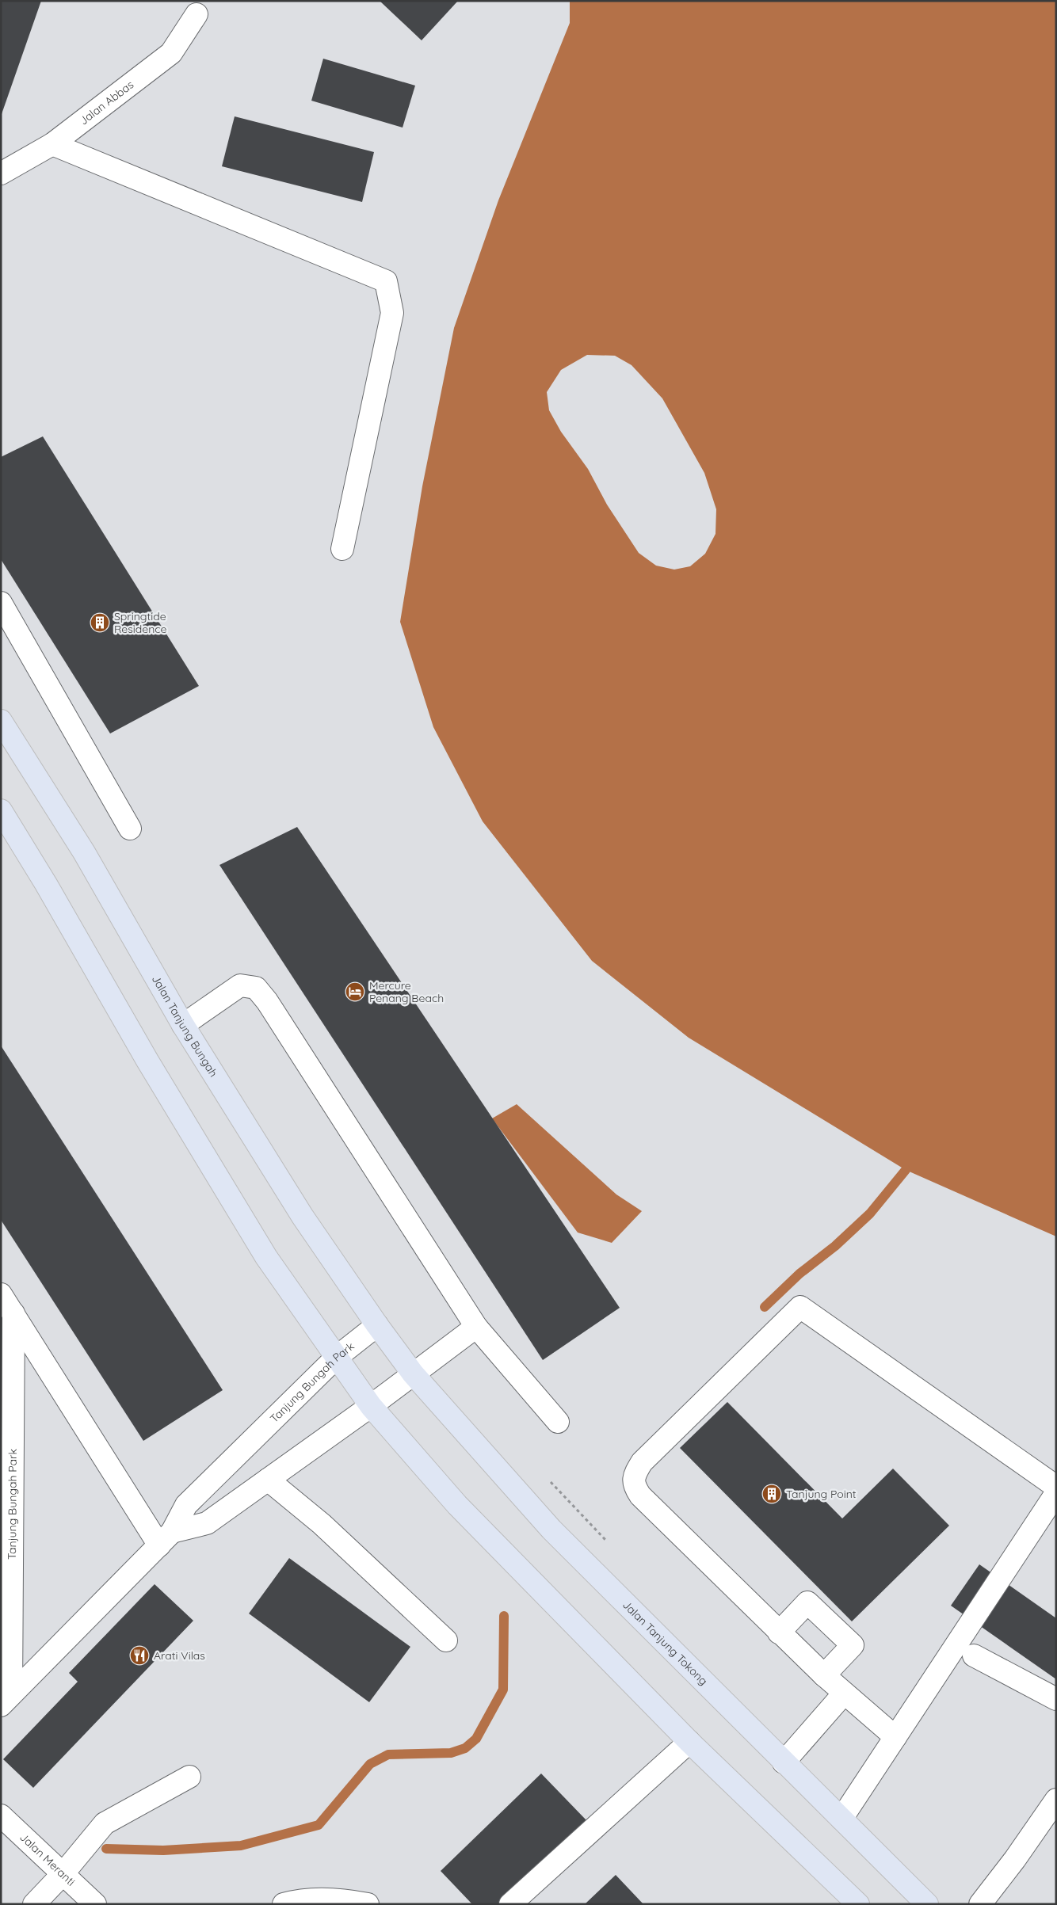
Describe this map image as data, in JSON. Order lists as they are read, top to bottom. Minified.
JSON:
{"streets":{"main road":["Jalan Tanjung Bungah","Jalan Tanjung Tokong"],"street":["Jalan Abbas","Tanjung Bungah Park","Jalan Meranti"]},"crossings":[["Jalan Tanjung Bungah","Tanjung Bungah Park"],["Jalan Tanjung Bungah","Jalan Tanjung Tokong"]],"places":{"building":["Springtide Residence","Tanjung Point"],"hotel":["Mercure Penang Beach"],"restaurant":["Arati Vilas"]}}
